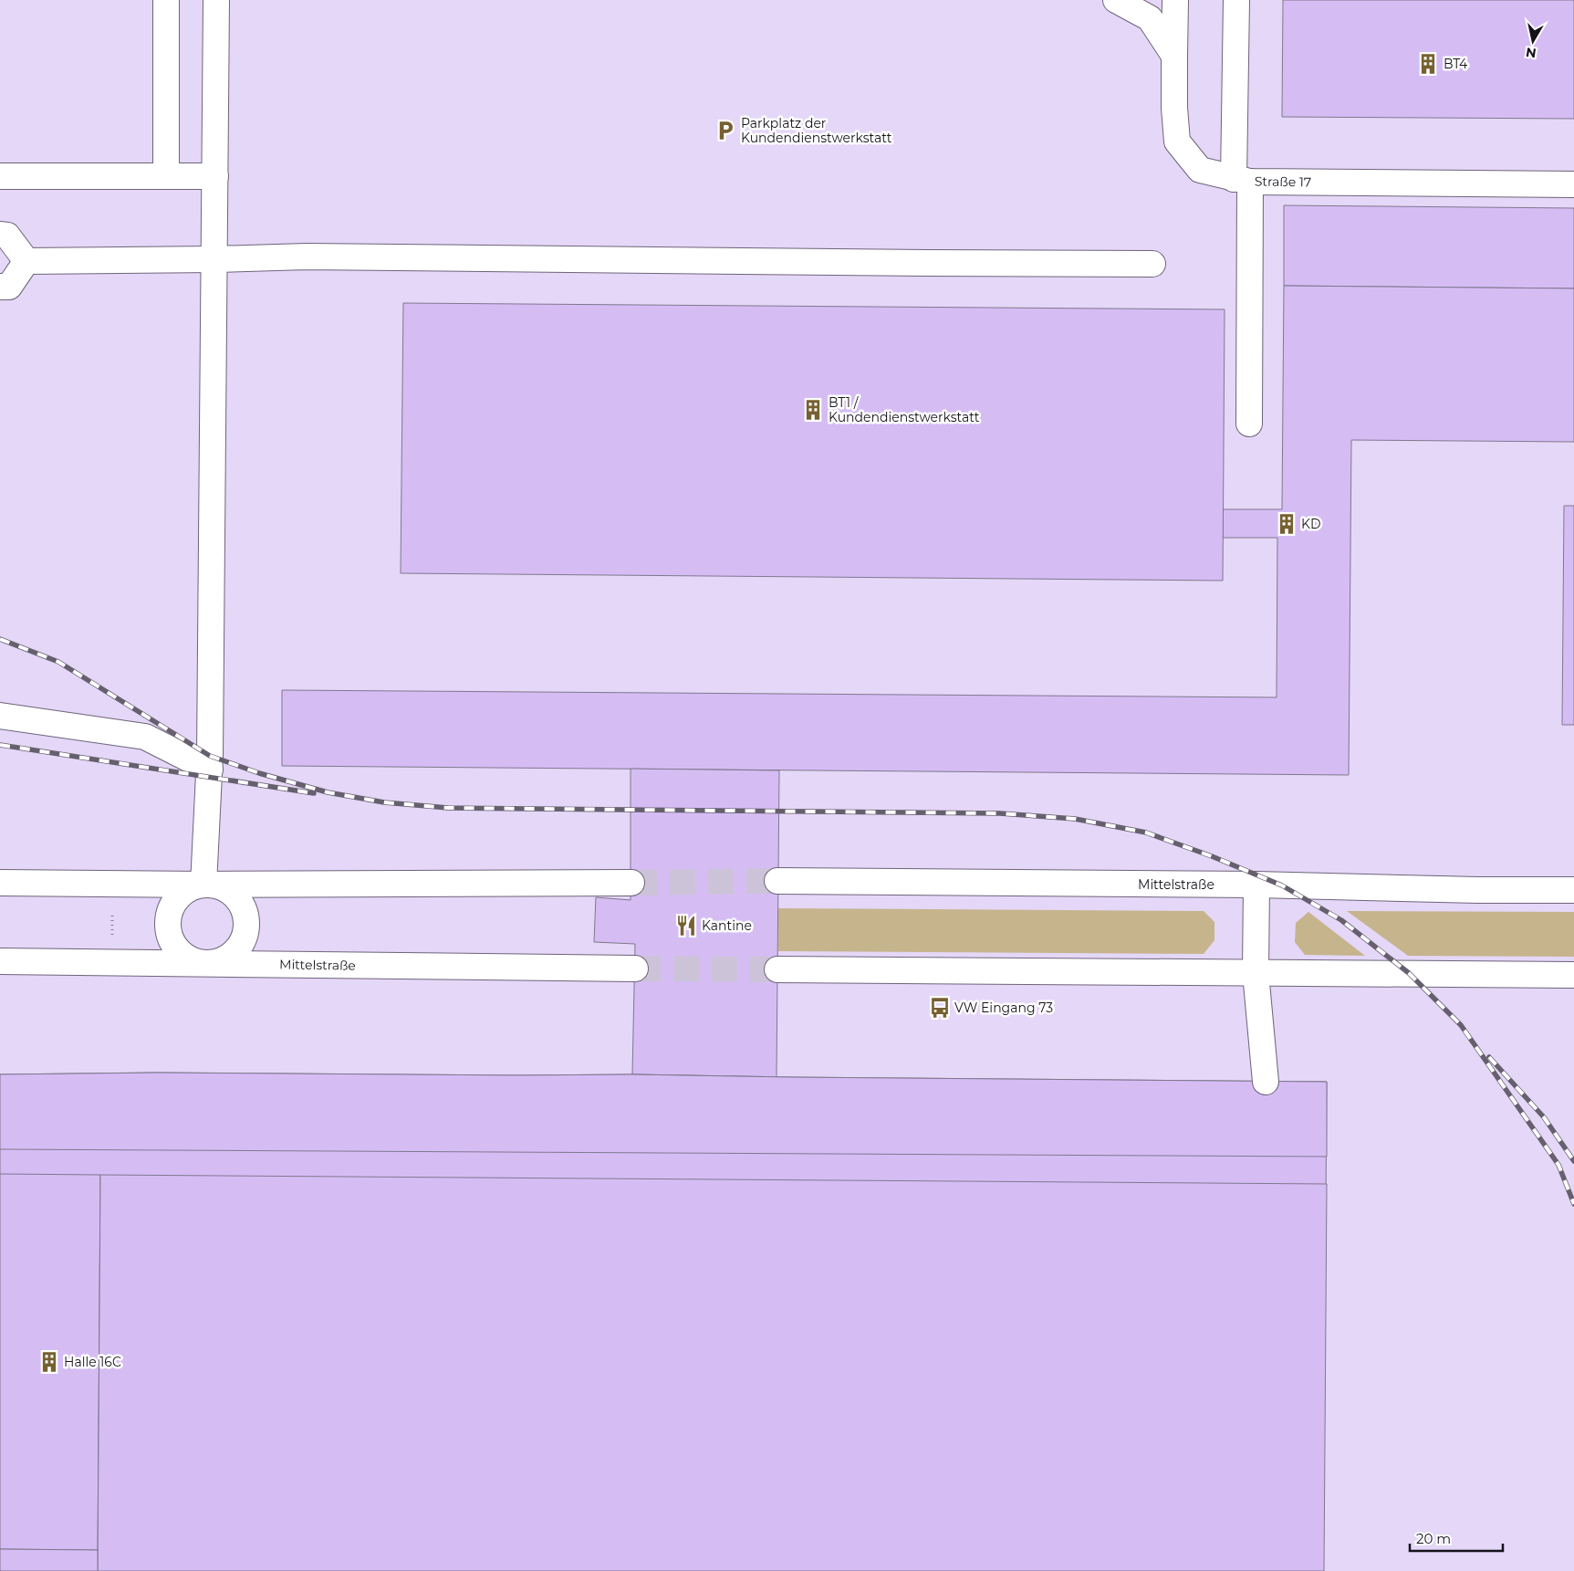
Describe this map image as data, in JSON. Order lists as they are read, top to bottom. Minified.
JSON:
{"streets":{"street":["Straße 17","Mittelstraße"]},"places":{"building":["BT4","BT1 / Kundendienstwerkstatt","KD","Halle 16C"],"parking":["Parkplatz der Kundendienstwerkstatt"],"restaurant":["Kantine"],"bus stop":["VW Eingang 73"]},"scale_bar":"20 m","north":"bottom"}
